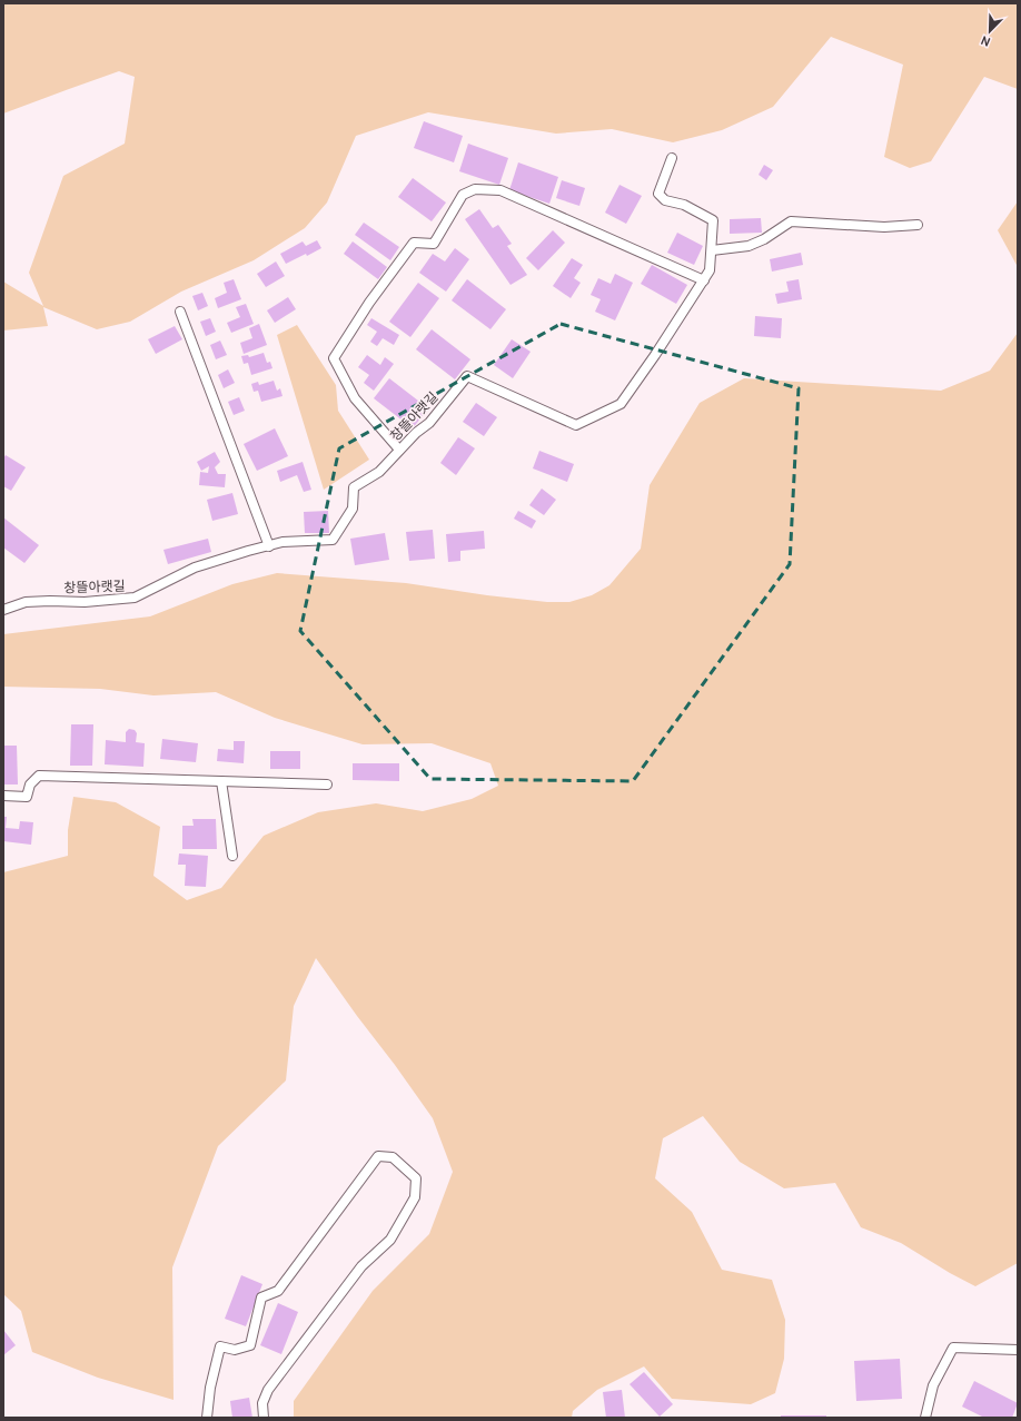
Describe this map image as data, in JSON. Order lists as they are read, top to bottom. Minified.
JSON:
{"streets":{"lane":["창뜰아랫길"]},"north":"bottom left"}
